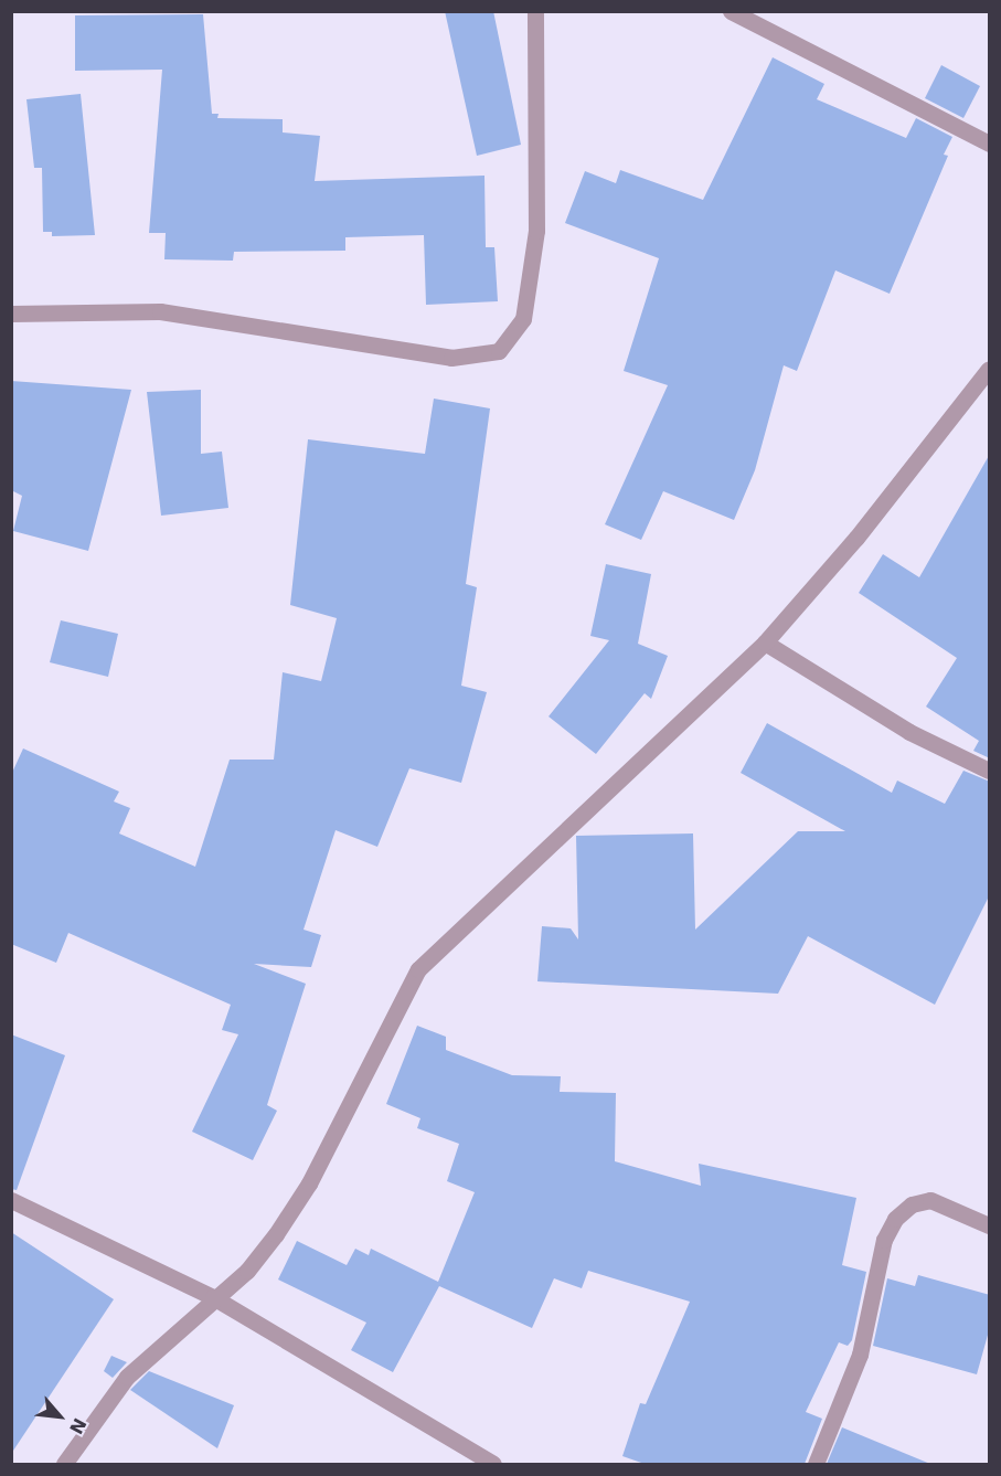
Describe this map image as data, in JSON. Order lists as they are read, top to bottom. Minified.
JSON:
{"north":"bottom right"}
